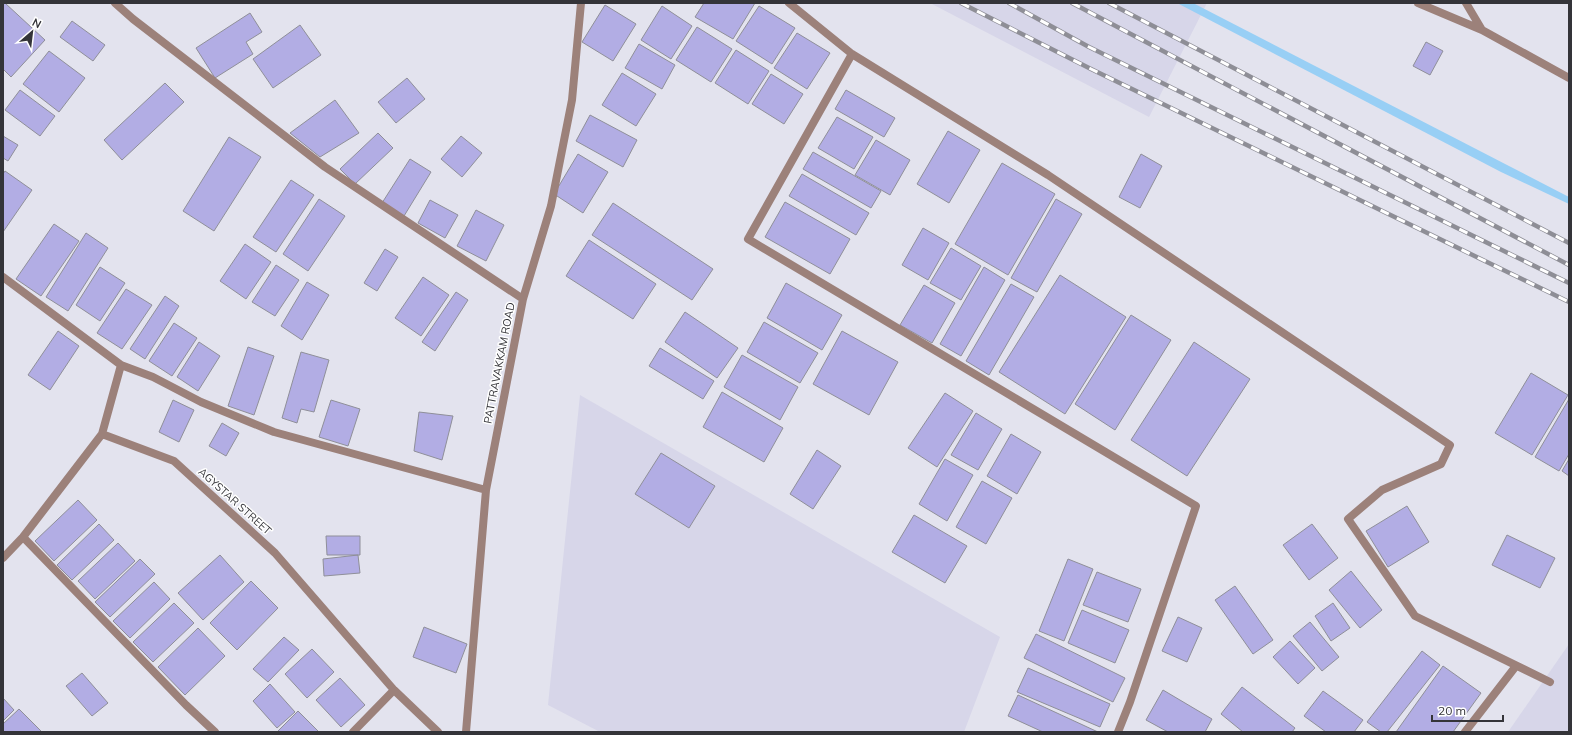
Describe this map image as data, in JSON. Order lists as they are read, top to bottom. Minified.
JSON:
{"streets":{"street":["PATTRAVAKKAM ROAD","AGYSTAR STREET"]},"scale_bar":"20 m","north":"top right"}
